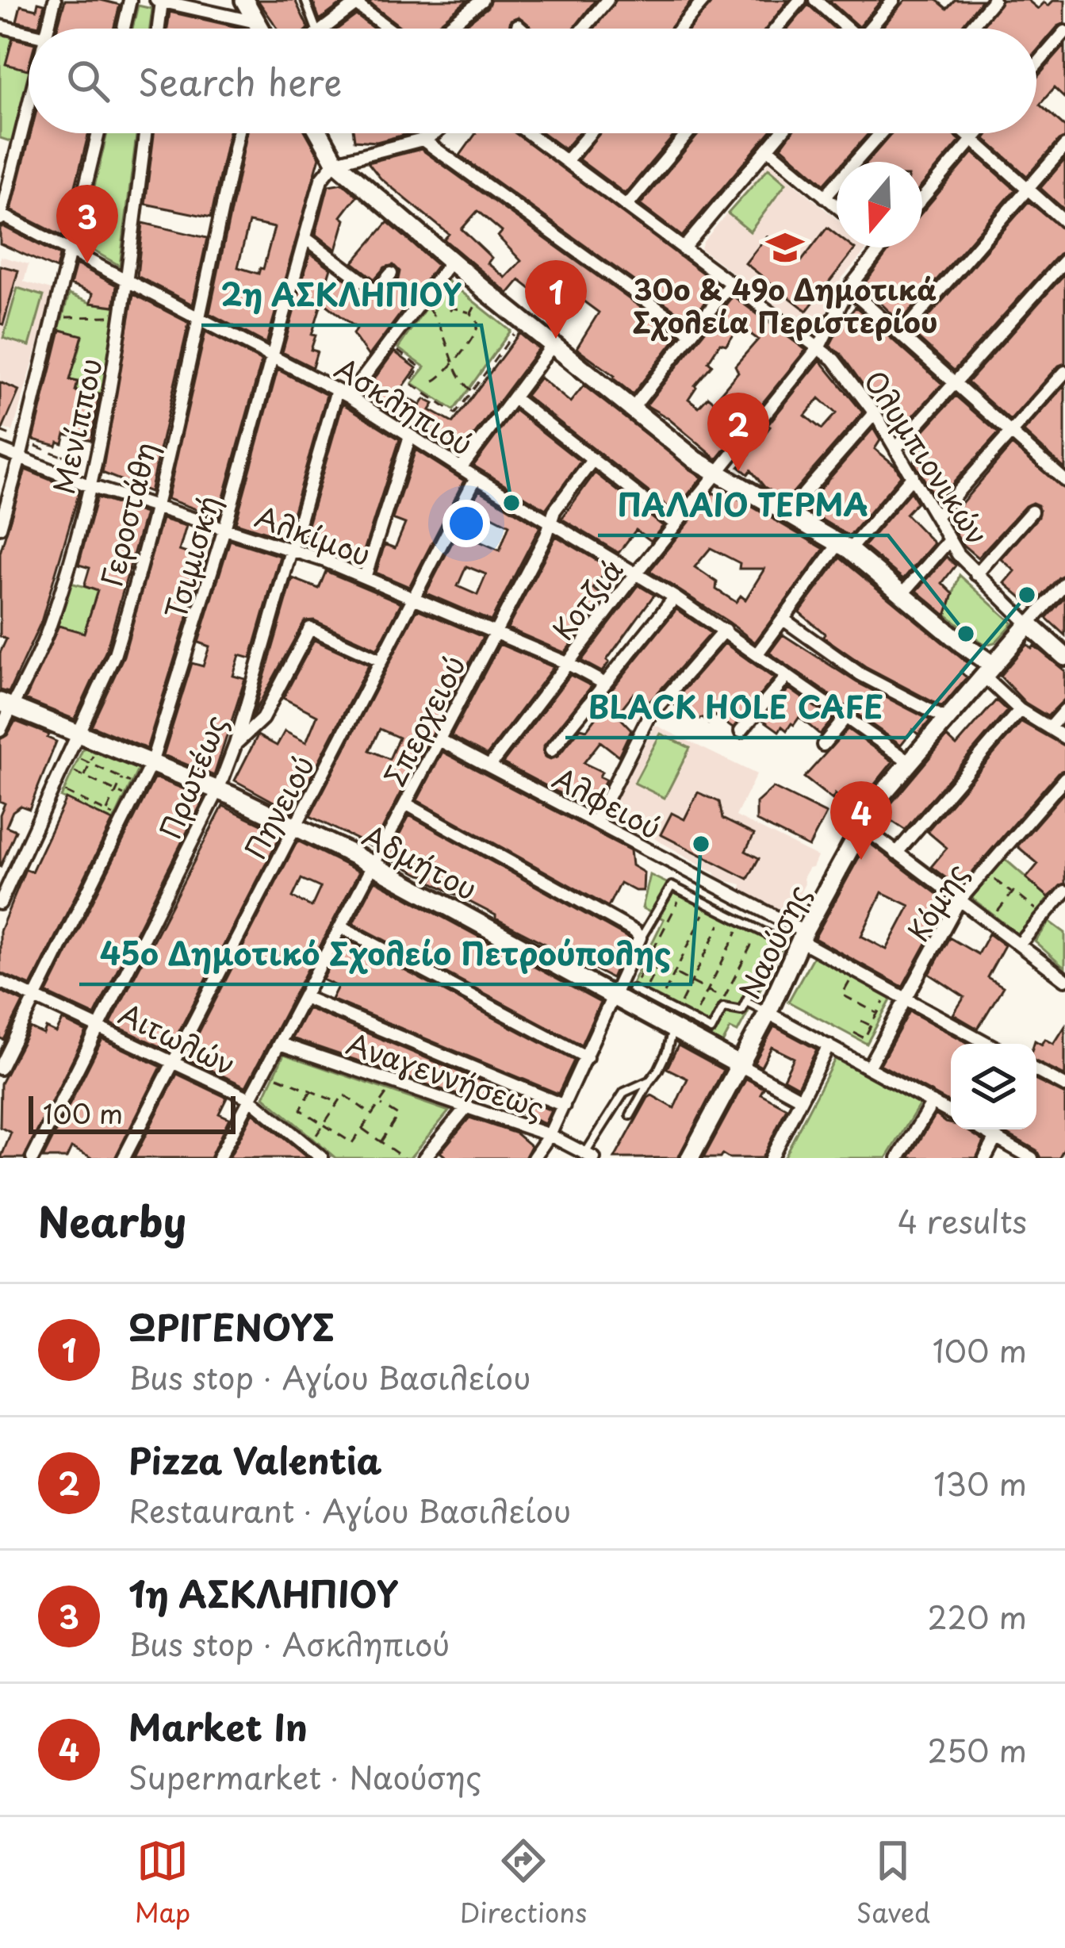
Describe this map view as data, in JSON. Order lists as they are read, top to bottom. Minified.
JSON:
{"streets":{"street":["Ασκληπιού","Μενίππου","Ολυμπιονικών","Γεροστάθη","Αλκίμου","Τσιμισκή","Κοτζιά","Σπερχειού","Πρωτέως","Αλφειού","Πηνειού","Αδμήτου","Κόμης","Ναούσης","Αιτωλών","Αναγεννήσεως"]},"crossings":[["Ασκληπιού","Μενίππου"],["Ασκληπιού","Γεροστάθη"],["Ασκληπιού","Τσιμισκή"],["Ασκληπιού","Κοτζιά"],["Ασκληπιού","Σπερχειού"],["Ασκληπιού","Πρωτέως"],["Ασκληπιού","Πηνειού"],["Ασκληπιού","Ναούσης"],["Μενίππου","Αλκίμου"],["Μενίππου","Αδμήτου"],["Ολυμπιονικών","Κοτζιά"],["Ολυμπιονικών","Ναούσης"],["Γεροστάθη","Αλκίμου"],["Γεροστάθη","Αδμήτου"],["Αλκίμου","Τσιμισκή"],["Αλκίμου","Κοτζιά"],["Αλκίμου","Σπερχειού"],["Αλκίμου","Πρωτέως"],["Αλκίμου","Πηνειού"],["Τσιμισκή","Αδμήτου"],["Τσιμισκή","Αιτωλών"],["Κοτζιά","Αλφειού"],["Σπερχειού","Αλφειού"],["Σπερχειού","Αδμήτου"],["Σπερχειού","Αιτωλών"],["Σπερχειού","Αναγεννήσεως"],["Πρωτέως","Αδμήτου"],["Πρωτέως","Αιτωλών"],["Αλφειού","Κόμης"],["Αλφειού","Ναούσης"],["Πηνειού","Αδμήτου"],["Πηνειού","Αιτωλών"],["Αδμήτου","Ναούσης"]],"places":{"school or university":["30ο & 49ο Δημοτικά Σχολεία Περιστερίου"],"other":["2η ΑΣΚΛΗΠΙΟΥ","BLACK HOLE CAFE","ΠΑΛΑΙΟ ΤΕΡΜΑ","45ο Δημοτικό Σχολείο Πετρούπολης"]},"scale_bar":"100 m","north":"bottom","page":{"search":"Search here","pins":["3","1","2","4"],"scale":"100 m","heading":["Nearby","4 results"],"list":[{"mark":"1","name":"ΩΡΙΓΕΝΟΥΣ","note":"Bus stop · Αγίου Βασιλείου","value":"100 m"},{"mark":"2","name":"Pizza Valentia","note":"Restaurant · Αγίου Βασιλείου","value":"130 m"},{"mark":"3","name":"1η ΑΣΚΛΗΠΙΟΥ","note":"Bus stop · Ασκληπιού","value":"220 m"},{"mark":"4","name":"Market In","note":"Supermarket · Ναούσης","value":"250 m"}],"nav":["Map","Directions","Saved"]}}
